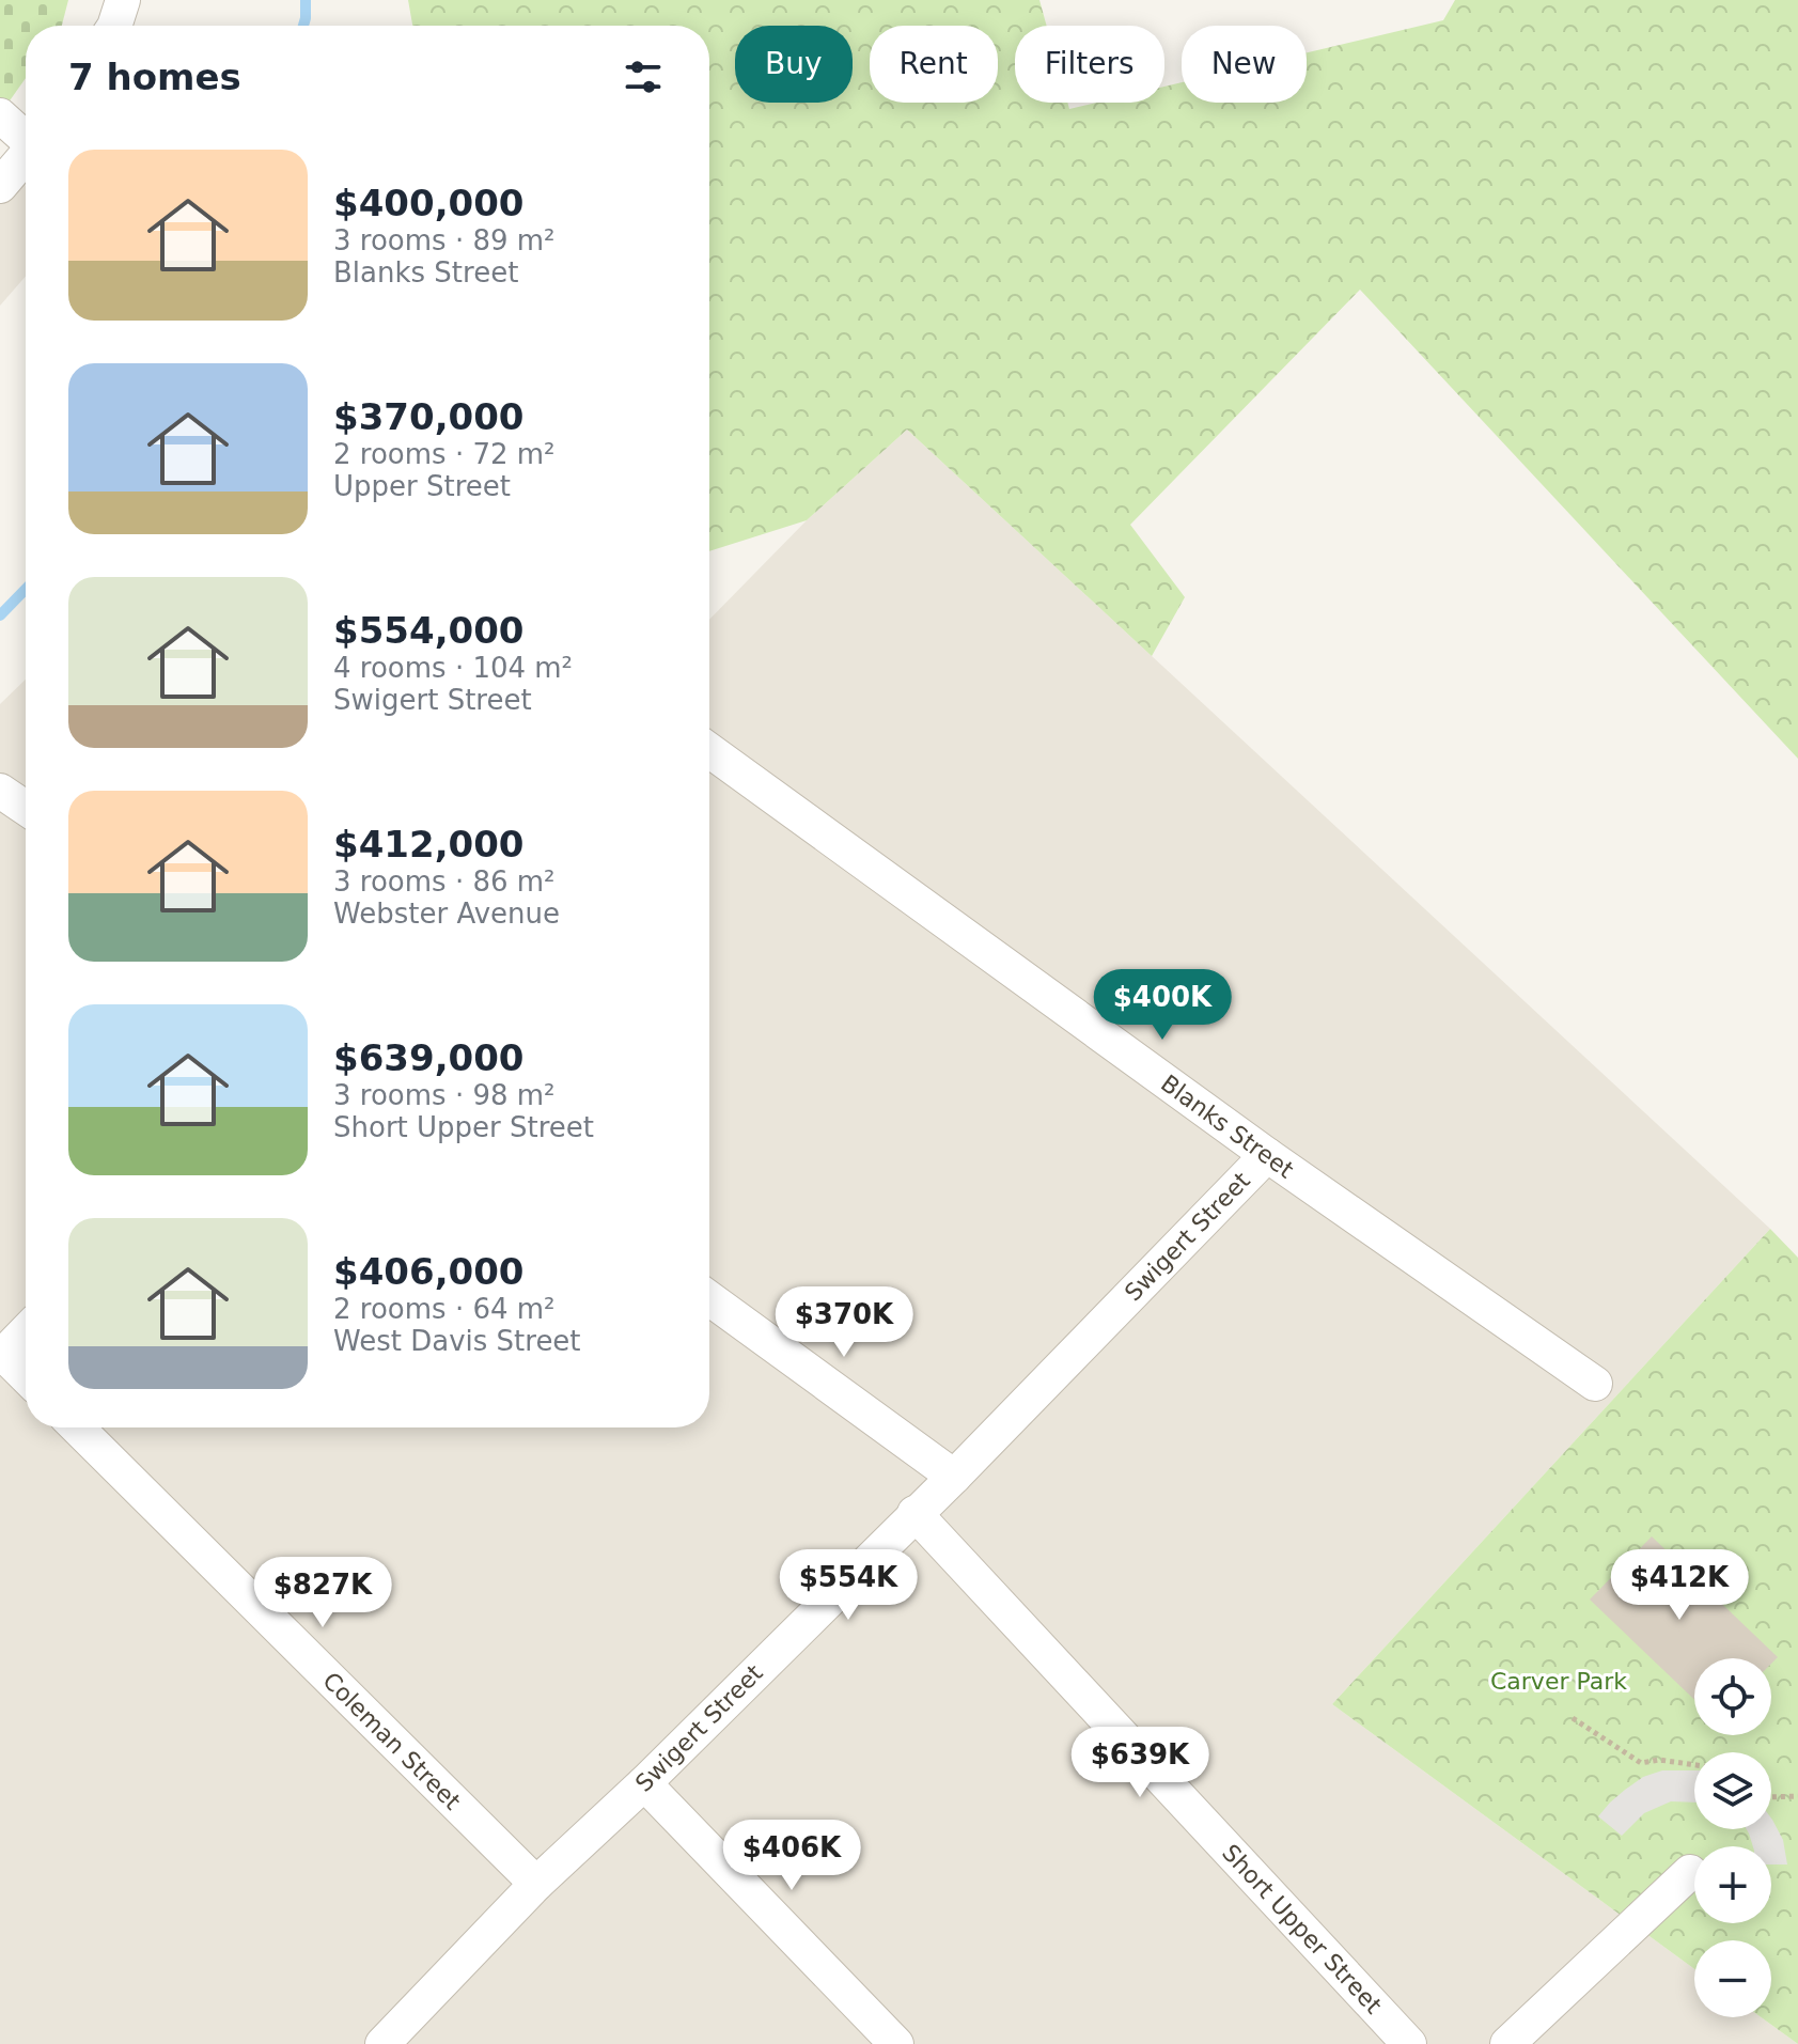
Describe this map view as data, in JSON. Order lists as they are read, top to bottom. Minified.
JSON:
{"streets":{"street":["Blanks Street","Swigert Street","Coleman Street","Short Upper Street"]},"crossings":[["Blanks Street","Swigert Street"],["Swigert Street","Coleman Street"],["Swigert Street","Short Upper Street"]],"parks":["Carver Park"],"page":{"chip":["Buy","Rent","Filters","New"],"heading":"7 homes","list":[{"name":"$400,000","note":"3 rooms · 89 m² · Blanks Street"},{"name":"$370,000","note":"2 rooms · 72 m² · Upper Street"},{"name":"$554,000","note":"4 rooms · 104 m² · Swigert Street"},{"name":"$412,000","note":"3 rooms · 86 m² · Webster Avenue"},{"name":"$639,000","note":"3 rooms · 98 m² · Short Upper Street"},{"name":"$406,000","note":"2 rooms · 64 m² · West Davis Street"}],"price":["$400K","$370K","$554K","$412K","$827K","$639K","$406K"],"map_buttons":["+","−"]}}
